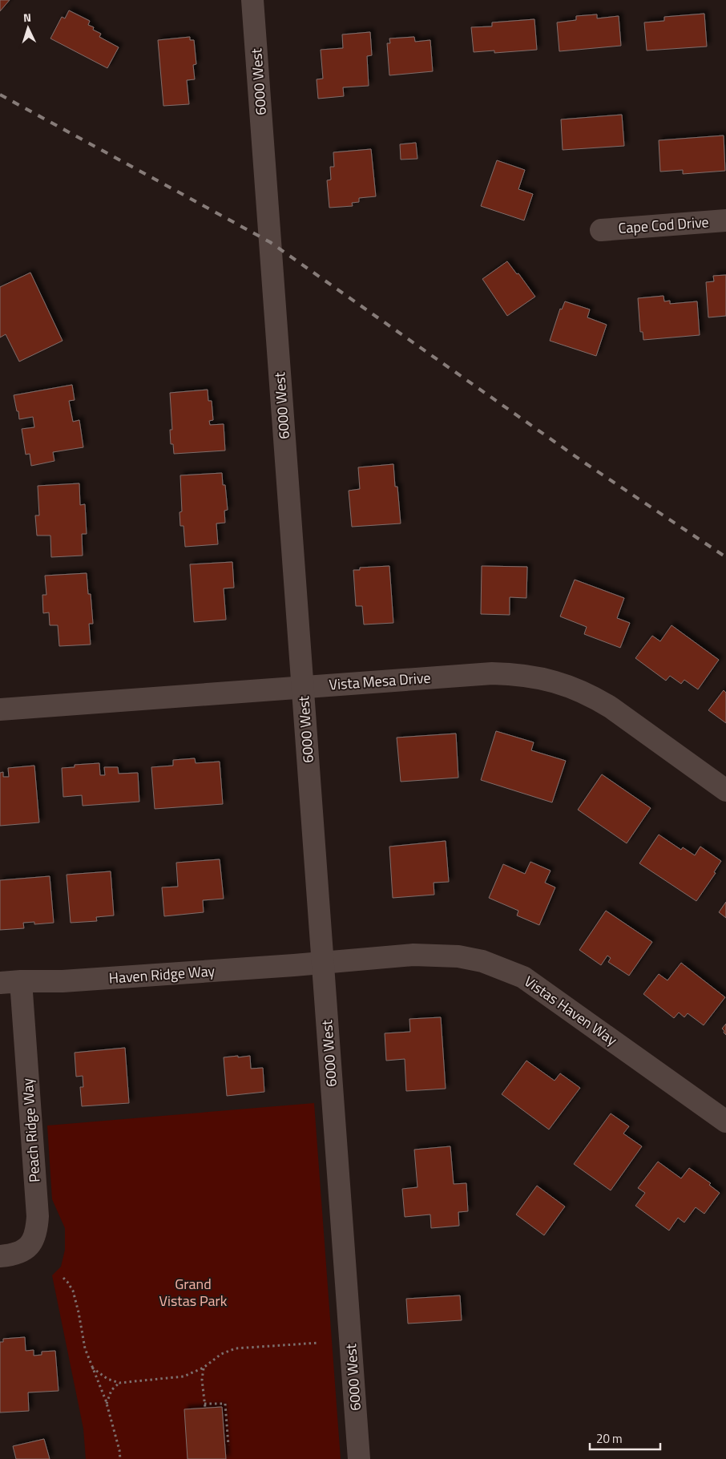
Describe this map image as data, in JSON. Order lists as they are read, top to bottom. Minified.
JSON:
{"streets":{"street":["6000 West","Cape Cod Drive","Vista Mesa Drive","Haven Ridge Way","Vistas Haven Way","Peach Ridge Way"]},"crossings":[["6000 West","Vista Mesa Drive"],["6000 West","Haven Ridge Way"],["6000 West","Vistas Haven Way"],["Haven Ridge Way","Vistas Haven Way"],["Haven Ridge Way","Peach Ridge Way"]],"parks":["Grand Vistas Park"],"scale_bar":"20 m","north":"top"}
